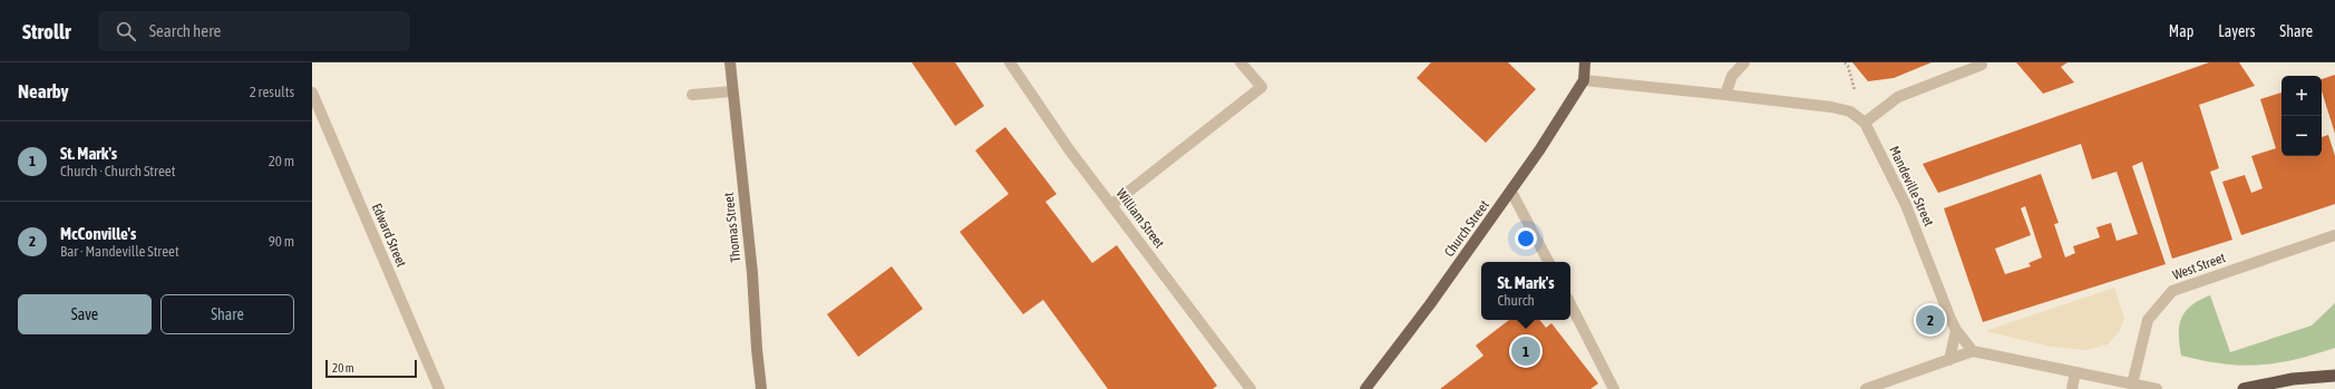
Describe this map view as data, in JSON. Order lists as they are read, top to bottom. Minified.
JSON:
{"streets":{"main road":["Thomas Street","Church Street"],"street":["Mandeville Street","William Street","Edward Street","West Street"]},"scale_bar":"20 m","page":{"header":"Strollr","search":"Search here","nav":["Map","Layers","Share"],"heading":["Nearby","2 results"],"map_buttons":["+","−"],"list":[{"mark":"1","name":"St. Mark's","note":"Church · Church Street","value":"20 m"},{"mark":"2","name":"McConville's","note":"Bar · Mandeville Street","value":"90 m"}],"popup":["St. Mark's","Church"],"buttons":["Save","Share"],"pins":["2","1"],"scale":"20 m"}}
